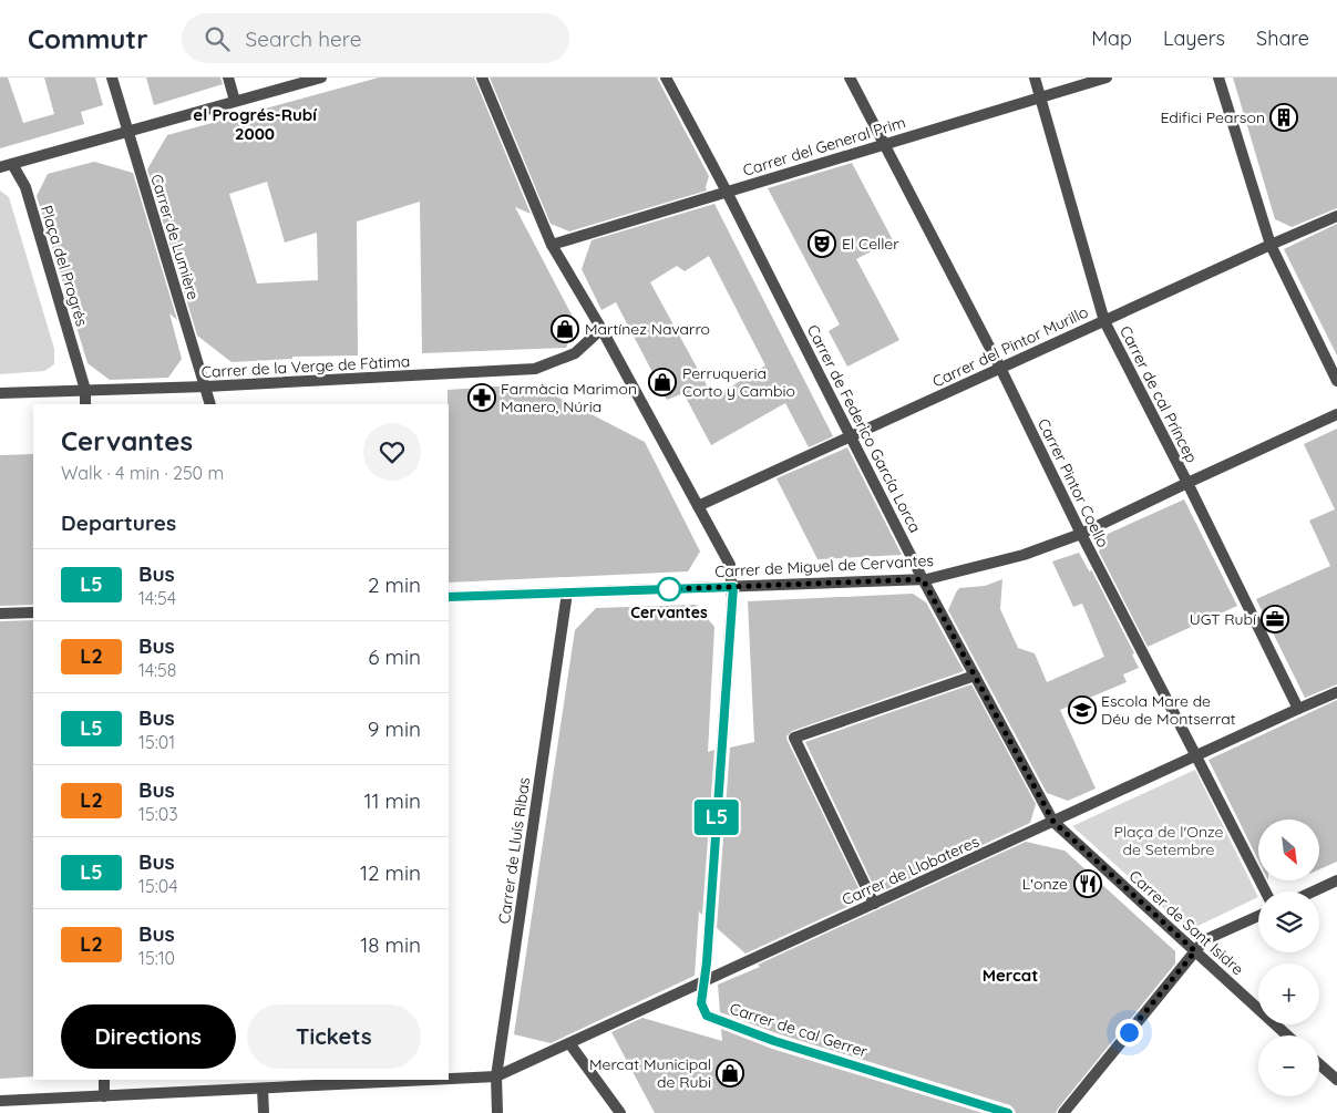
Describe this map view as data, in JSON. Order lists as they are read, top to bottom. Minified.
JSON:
{"streets":{"street":["Carrer del General Prim","Carrer de Lumière","Plaça del Progrés","Carrer del Pintor Murillo","Carrer de la Verge de Fàtima","Carrer de cal Príncep","Carrer de Federico García Lorca","Carrer Pintor Coello","Carrer de Miguel de Cervantes","Carrer de Lluís Ribas","Carrer de Llobateres","Carrer de Sant Isidre","Carrer de cal Gerrer"]},"crossings":[["Carrer del General Prim","Carrer de cal Príncep"],["Carrer del General Prim","Carrer de Federico García Lorca"],["Carrer del General Prim","Carrer Pintor Coello"],["Carrer del General Prim","Carrer de cal Gerrer"],["Carrer de Lumière","Carrer de la Verge de Fàtima"],["Plaça del Progrés","Carrer de la Verge de Fàtima"],["Carrer del Pintor Murillo","Carrer de cal Príncep"],["Carrer del Pintor Murillo","Carrer de Federico García Lorca"],["Carrer del Pintor Murillo","Carrer Pintor Coello"],["Carrer del Pintor Murillo","Carrer de cal Gerrer"],["Carrer de la Verge de Fàtima","Carrer de cal Gerrer"],["Carrer de cal Príncep","Carrer de Miguel de Cervantes"],["Carrer de cal Príncep","Carrer de Llobateres"],["Carrer de Federico García Lorca","Carrer de Miguel de Cervantes"],["Carrer de Federico García Lorca","Carrer de Llobateres"],["Carrer de Federico García Lorca","Carrer de Sant Isidre"],["Carrer Pintor Coello","Carrer de Miguel de Cervantes"],["Carrer Pintor Coello","Carrer de Llobateres"],["Carrer de Miguel de Cervantes","Carrer de Lluís Ribas"],["Carrer de Miguel de Cervantes","Carrer de cal Gerrer"],["Carrer de Lluís Ribas","Carrer de Llobateres"],["Carrer de Llobateres","Carrer de Sant Isidre"],["Carrer de Llobateres","Carrer de cal Gerrer"]],"districts":["el Progrés-Rubí 2000","Mercat"],"parks":["Plaça de l'Onze de Setembre"],"places":{"building":["Edifici Pearson"],"theatre":["El Celler"],"shop":["Martínez Navarro","Perruqueria Corto y Cambio","Mercat Municipal de Rubi"],"pharmacy":["Farmàcia Marimon Manero, Núria"],"other":["Cervantes"],"office":["UGT Rubí"],"school or university":["Escola Mare de Déu de Montserrat"],"restaurant":["L'onze"]},"lines":["bus line L5"],"north":"bottom right","page":{"header":"Commutr","search":"Search here","nav":["Map","Layers","Share"],"on_map":"L5","heading":[["Cervantes","Walk · 4 min · 250 m"],"Departures"],"list":[{"mark":"L5","name":"Bus","note":"14:54","value":"2 min"},{"mark":"L2","name":"Bus","note":"14:58","value":"6 min"},{"mark":"L5","name":"Bus","note":"15:01","value":"9 min"},{"mark":"L2","name":"Bus","note":"15:03","value":"11 min"},{"mark":"L5","name":"Bus","note":"15:04","value":"12 min"},{"mark":"L2","name":"Bus","note":"15:10","value":"18 min"}],"map_buttons":["+","−"],"buttons":["Directions","Tickets"]}}
